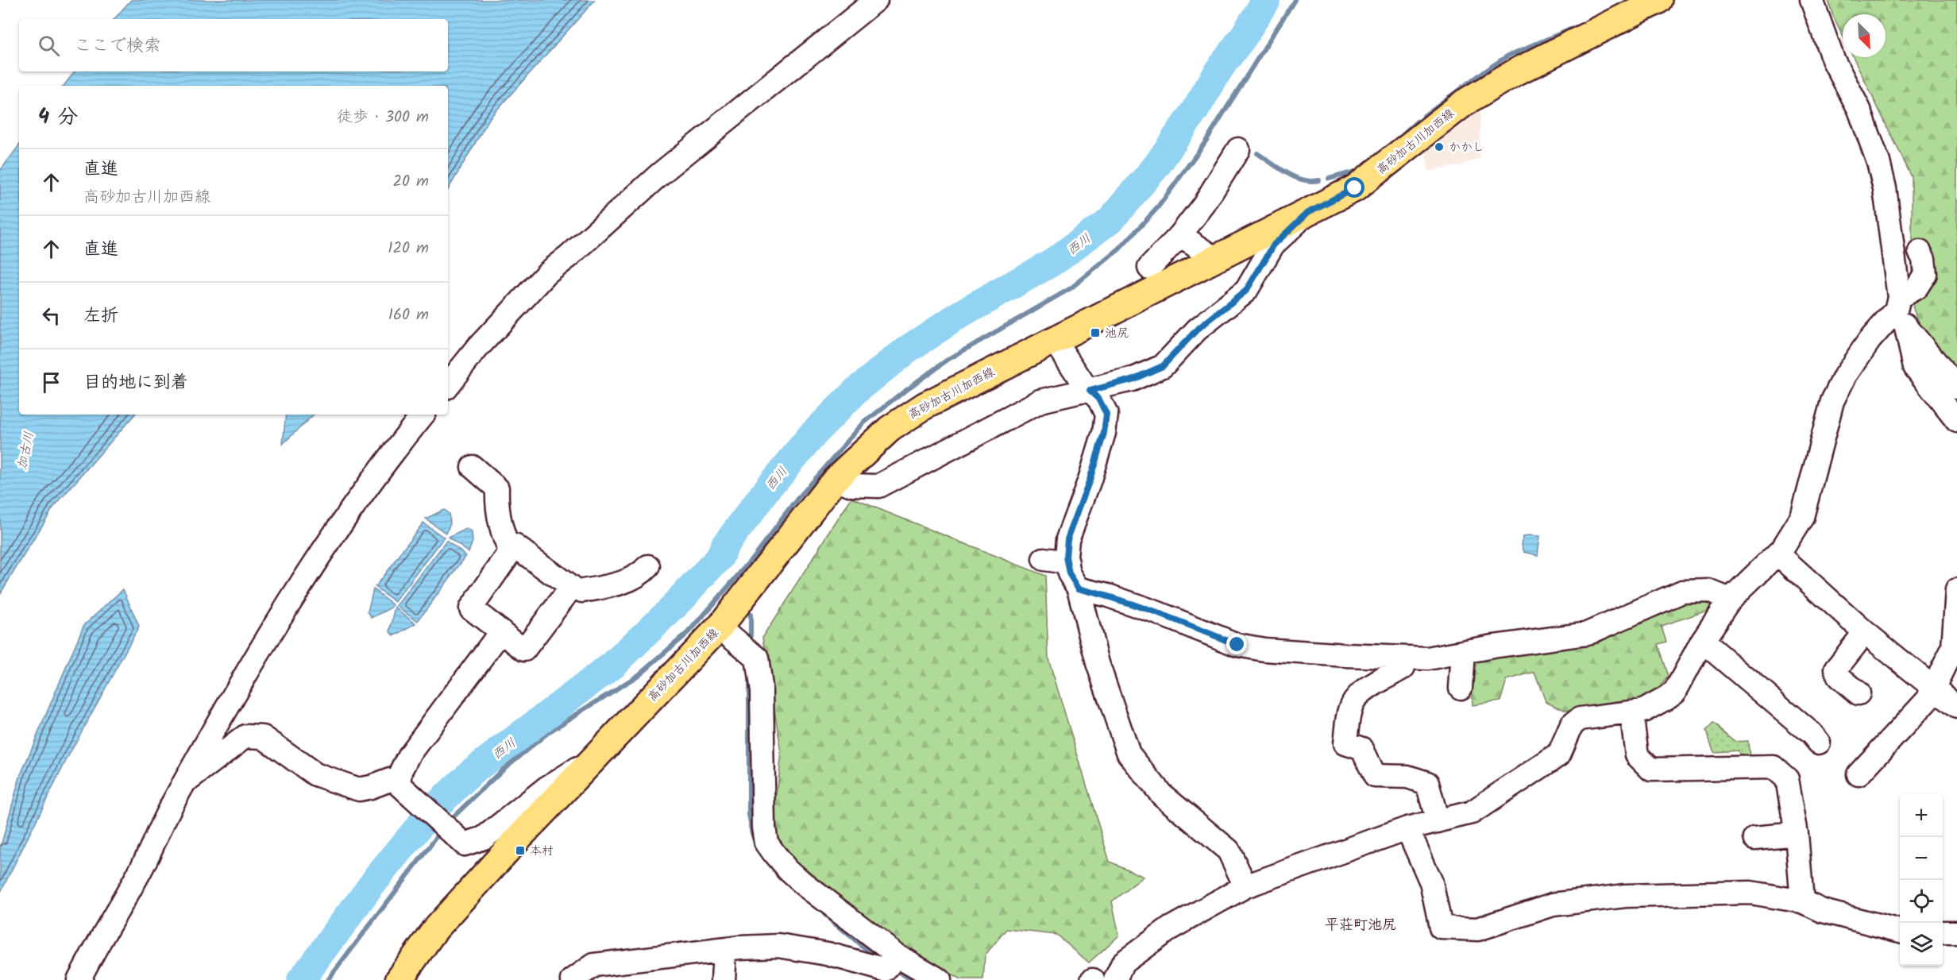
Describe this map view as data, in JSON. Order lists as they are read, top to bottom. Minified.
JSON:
{"streets":{"main road":["高砂加古川加西線"]},"districts":["平荘町池尻"],"water":["西川","加古川"],"places":{"other":["かかし"],"transit":["池尻","本村"]},"north":"bottom right","page":{"search":"ここで検索","heading":["4 分","徒歩 · 300 m"],"list":[["直進","高砂加古川加西線","20 m"],["直進","120 m"],["左折","160 m"],"目的地に到着"],"map_buttons":["+","−"]}}
